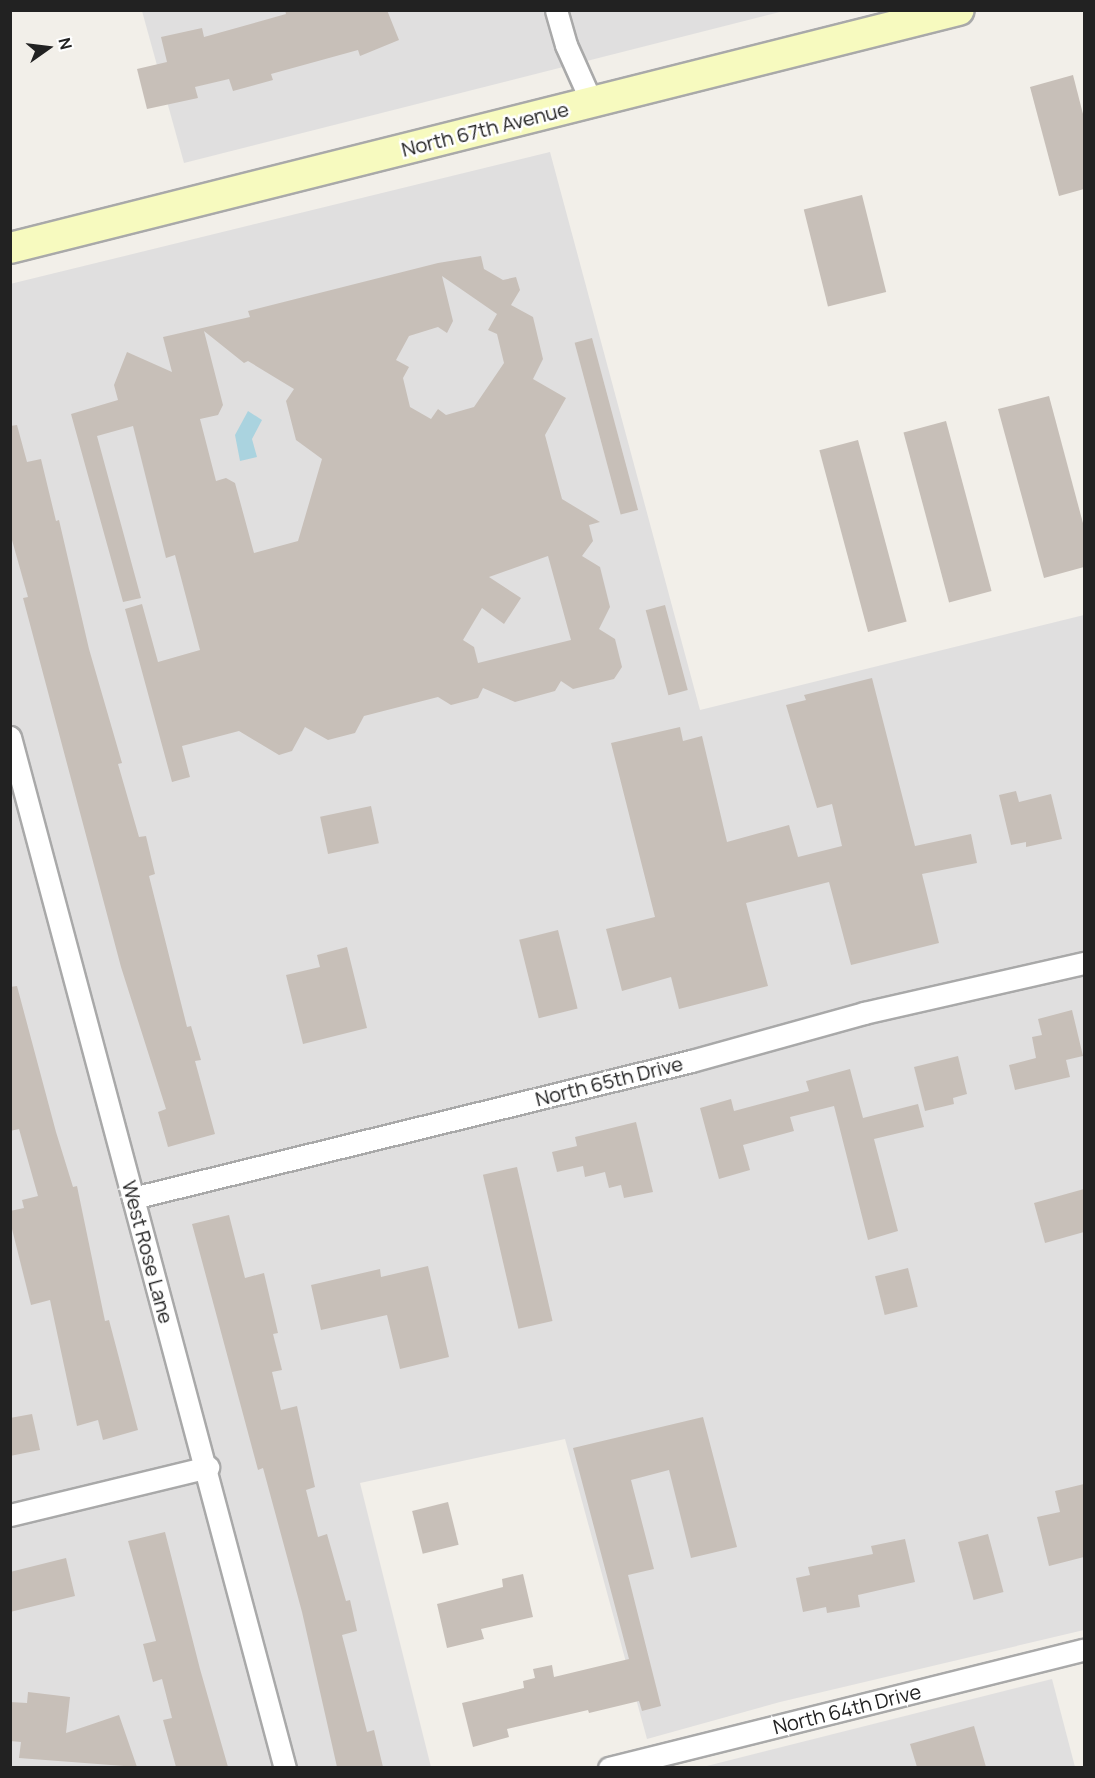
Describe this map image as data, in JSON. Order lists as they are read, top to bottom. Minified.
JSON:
{"streets":{"main road":["North 67th Avenue"],"street":["North 65th Drive","West Rose Lane","North 64th Drive"]},"crossings":[["North 65th Drive","West Rose Lane"]],"north":"right"}
